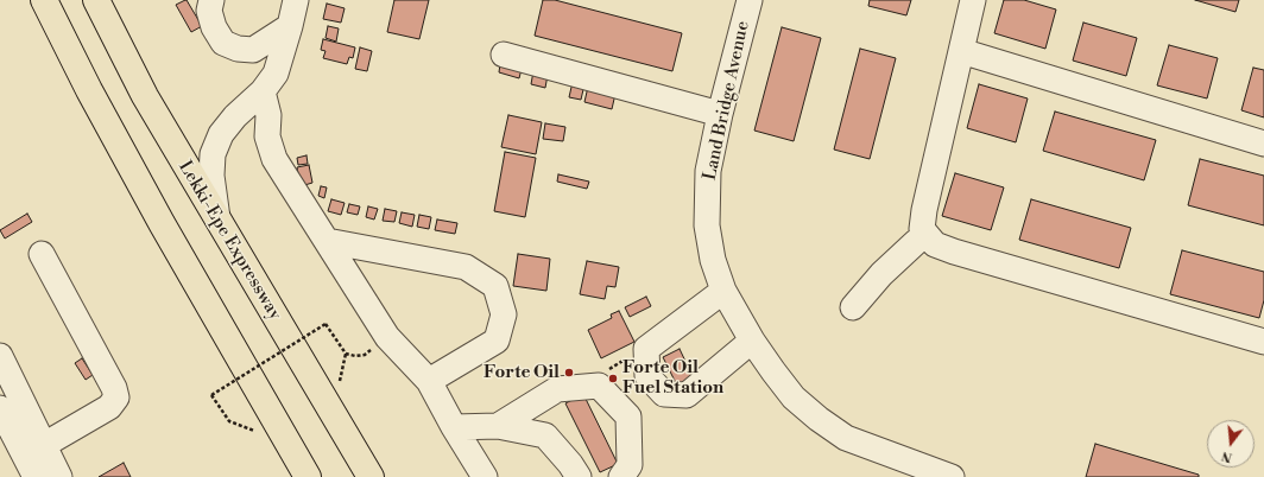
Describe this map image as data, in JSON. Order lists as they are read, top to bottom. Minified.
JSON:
{"streets":{"highway":["Lekki-Epe Expressway"],"street":["Land Bridge Avenue"]},"places":["Forte Oil","Forte Oil Fuel Station"],"north":"bottom"}
